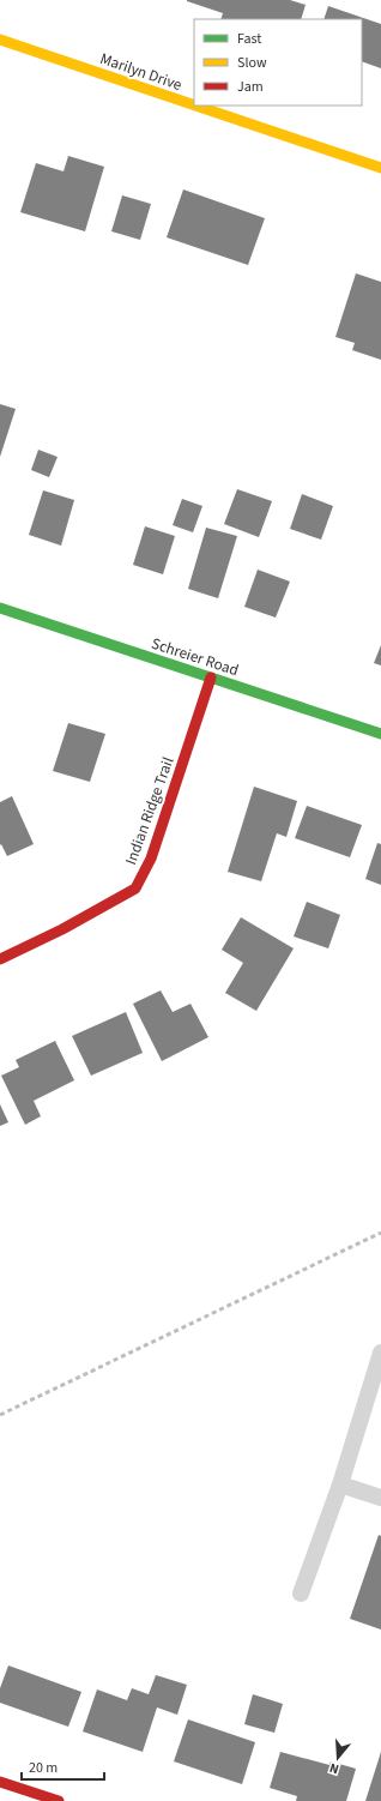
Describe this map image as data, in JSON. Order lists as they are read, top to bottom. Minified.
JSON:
{"streets":{"street":["Marilyn Drive","Schreier Road","Indian Ridge Trail"]},"crossings":[["Schreier Road","Indian Ridge Trail"]],"legend":["Fast","Slow","Jam"],"scale_bar":"20 m","north":"bottom"}
